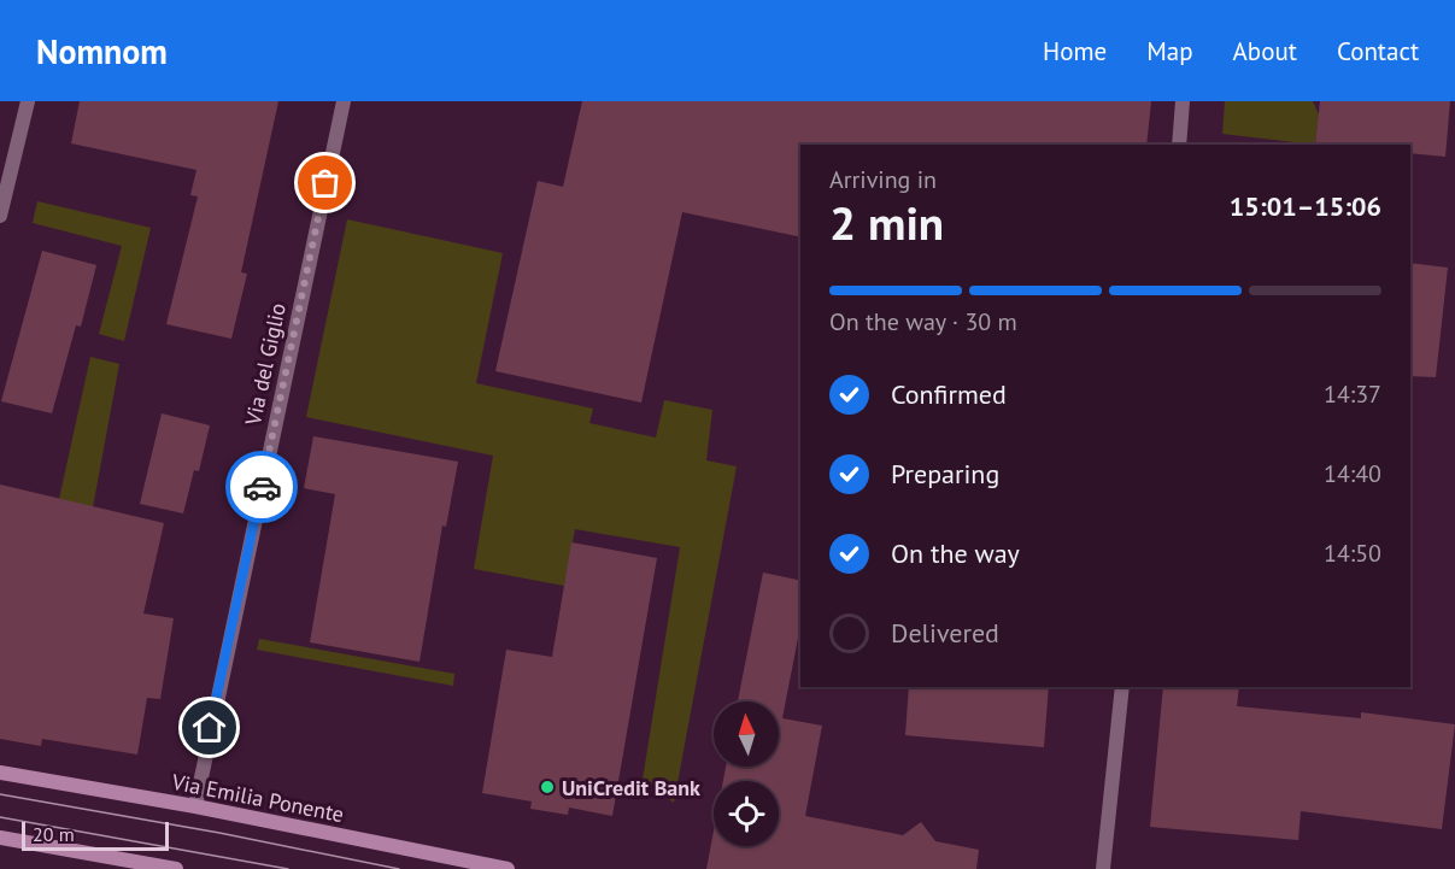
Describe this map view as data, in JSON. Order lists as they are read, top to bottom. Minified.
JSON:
{"streets":{"main road":["Via Emilia Ponente"],"street":["Via del Giglio"]},"crossings":[["Via del Giglio","Via Emilia Ponente"]],"places":["UniCredit Bank"],"scale_bar":"20 m","north":"top","page":{"header":"Nomnom","nav":["Home","Map","About","Contact"],"heading":["2 min","Arriving in","15:01–15:06"],"bar":"On the way · 30 m","list":[["Confirmed","14:37"],["Preparing","14:40"],["On the way","14:50"],"Delivered"],"scale":"20 m"}}
